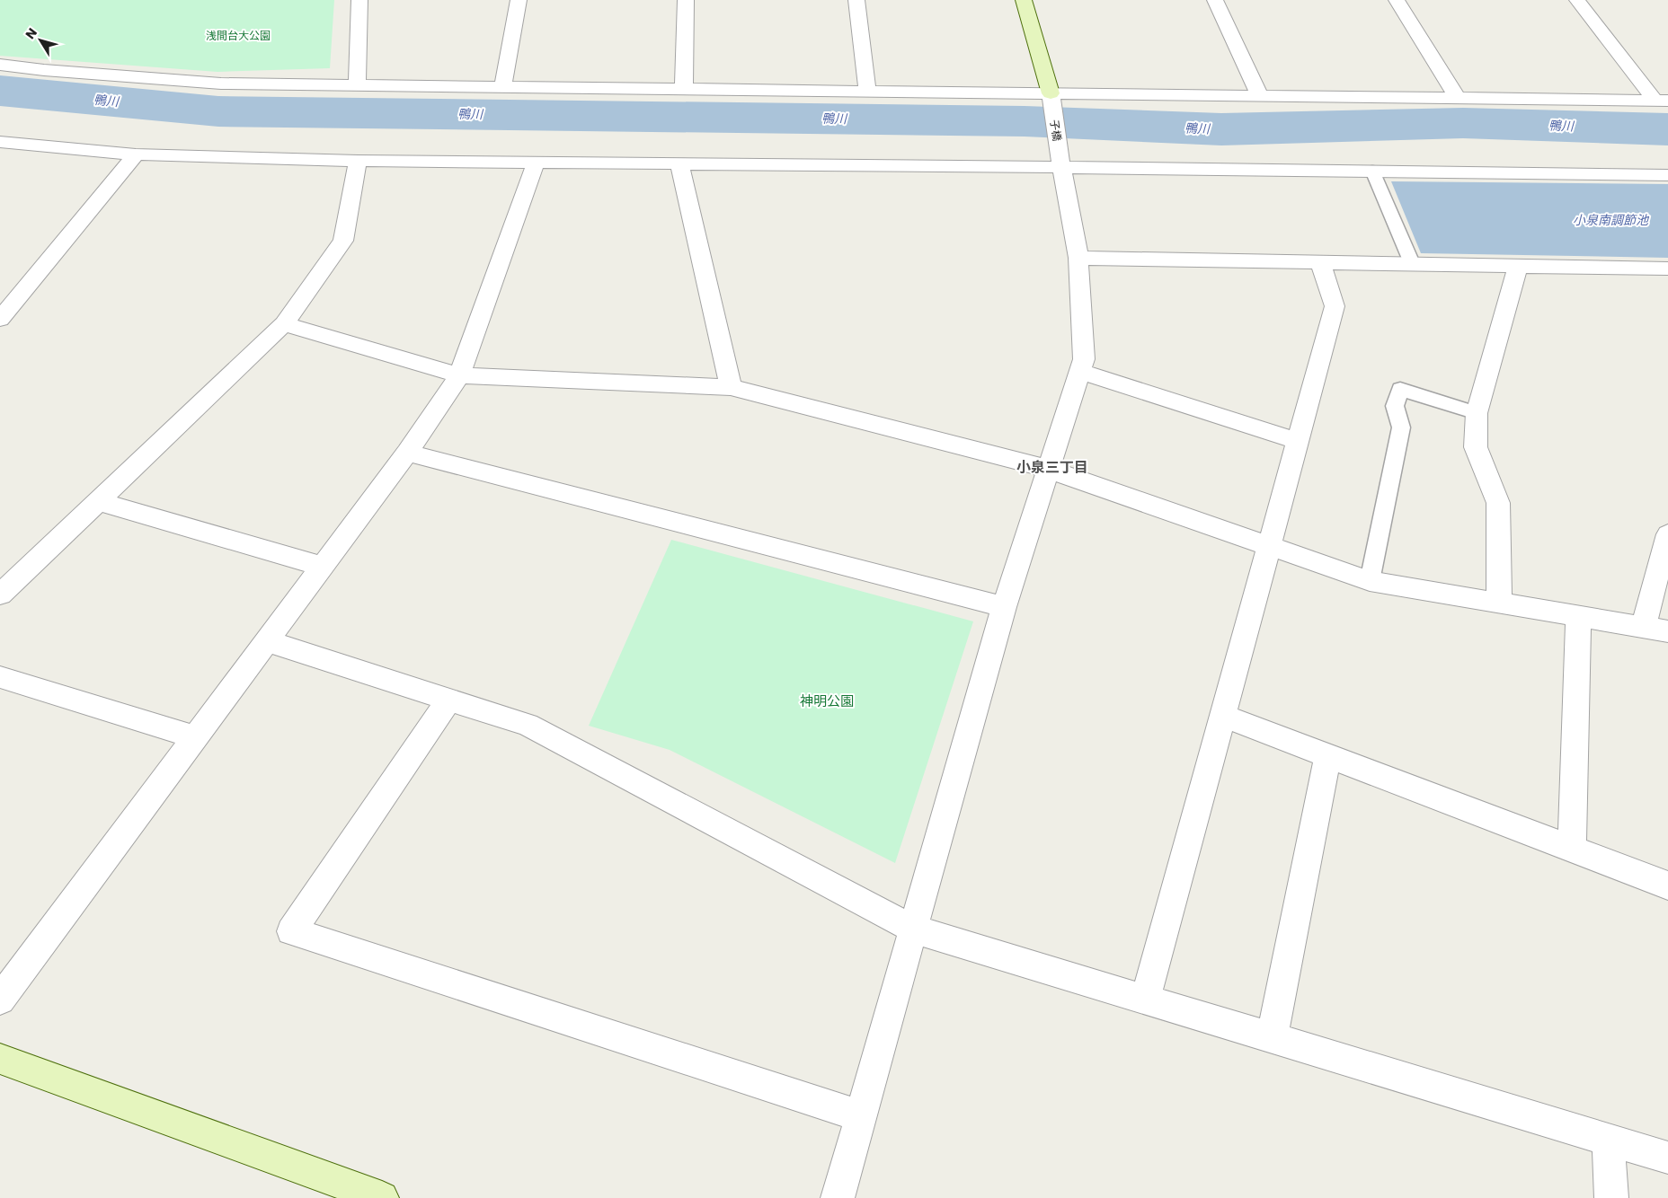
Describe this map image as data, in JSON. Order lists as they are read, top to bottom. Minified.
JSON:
{"streets":{"street":["子橋"]},"districts":["小泉三丁目"],"water":["鴨川","小泉南調節池"],"parks":["浅間台大公園","神明公園"],"north":"top left"}
